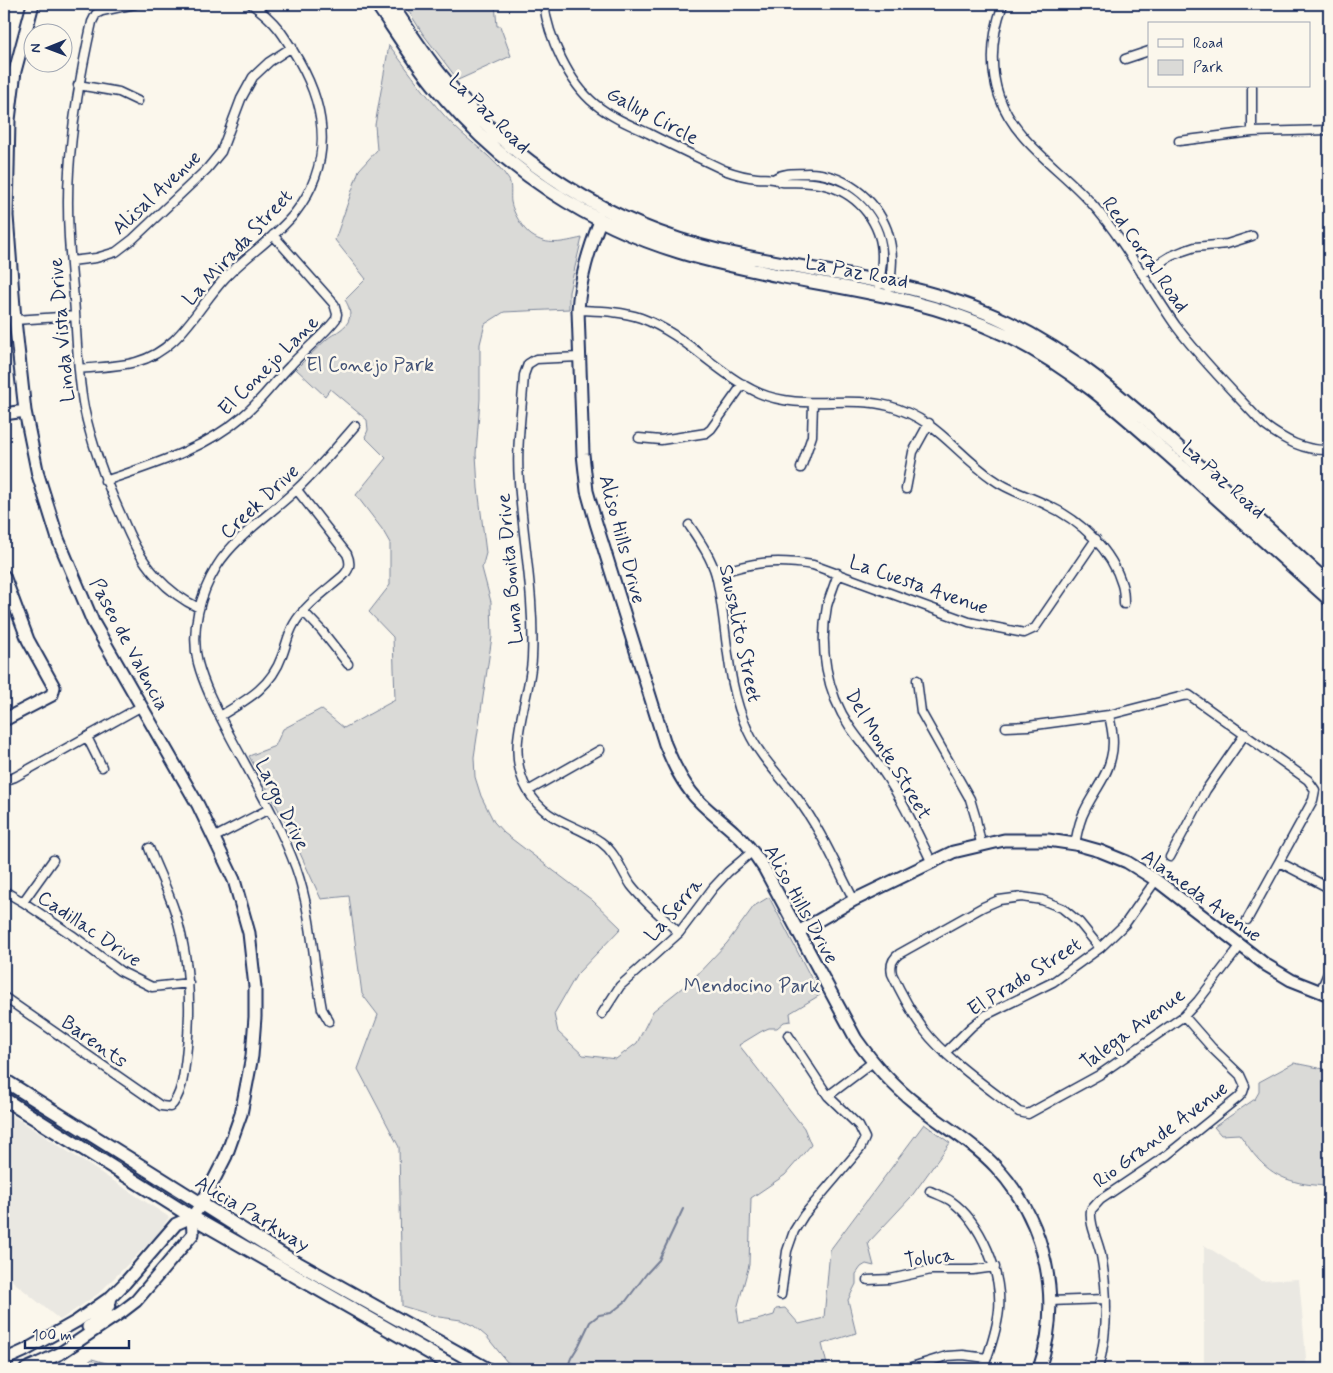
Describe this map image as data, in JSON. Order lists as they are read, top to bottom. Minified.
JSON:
{"streets":{"main road":["La Paz Road","Alicia Parkway"],"street":["Gallup Circle","Alisal Avenue","La Mirada Street","Red Corral Road","Linda Vista Drive","El Conejo Lane","Creek Drive","Aliso Hills Drive","Luna Bonita Drive","La Cuesta Avenue","Sausalito Street","Paseo de Valencia","Del Monte Street","Largo Drive","Alameda Avenue","La Serra","Cadillac Drive","El Prado Street","Talega Avenue","Barents","Rio Grande Avenue","Toluca"]},"crossings":[["La Paz Road","Gallup Circle"],["La Paz Road","Aliso Hills Drive"],["Alisal Avenue","La Mirada Street"],["Alisal Avenue","Linda Vista Drive"],["La Mirada Street","Linda Vista Drive"],["La Mirada Street","El Conejo Lane"],["Linda Vista Drive","El Conejo Lane"],["Linda Vista Drive","Creek Drive"],["Linda Vista Drive","Largo Drive"],["Creek Drive","Largo Drive"],["Aliso Hills Drive","Luna Bonita Drive"],["Aliso Hills Drive","Alameda Avenue"],["Aliso Hills Drive","La Serra"],["Luna Bonita Drive","La Serra"],["La Cuesta Avenue","Sausalito Street"],["La Cuesta Avenue","Del Monte Street"],["Sausalito Street","Alameda Avenue"],["Paseo de Valencia","Alicia Parkway"],["Del Monte Street","Alameda Avenue"],["Alameda Avenue","El Prado Street"],["Alameda Avenue","Talega Avenue"],["Cadillac Drive","Barents"],["El Prado Street","Talega Avenue"],["Talega Avenue","Rio Grande Avenue"]],"parks":["El Conejo Park","Mendocino Park"],"legend":["Road","Park"],"scale_bar":"100 m","north":"left"}
